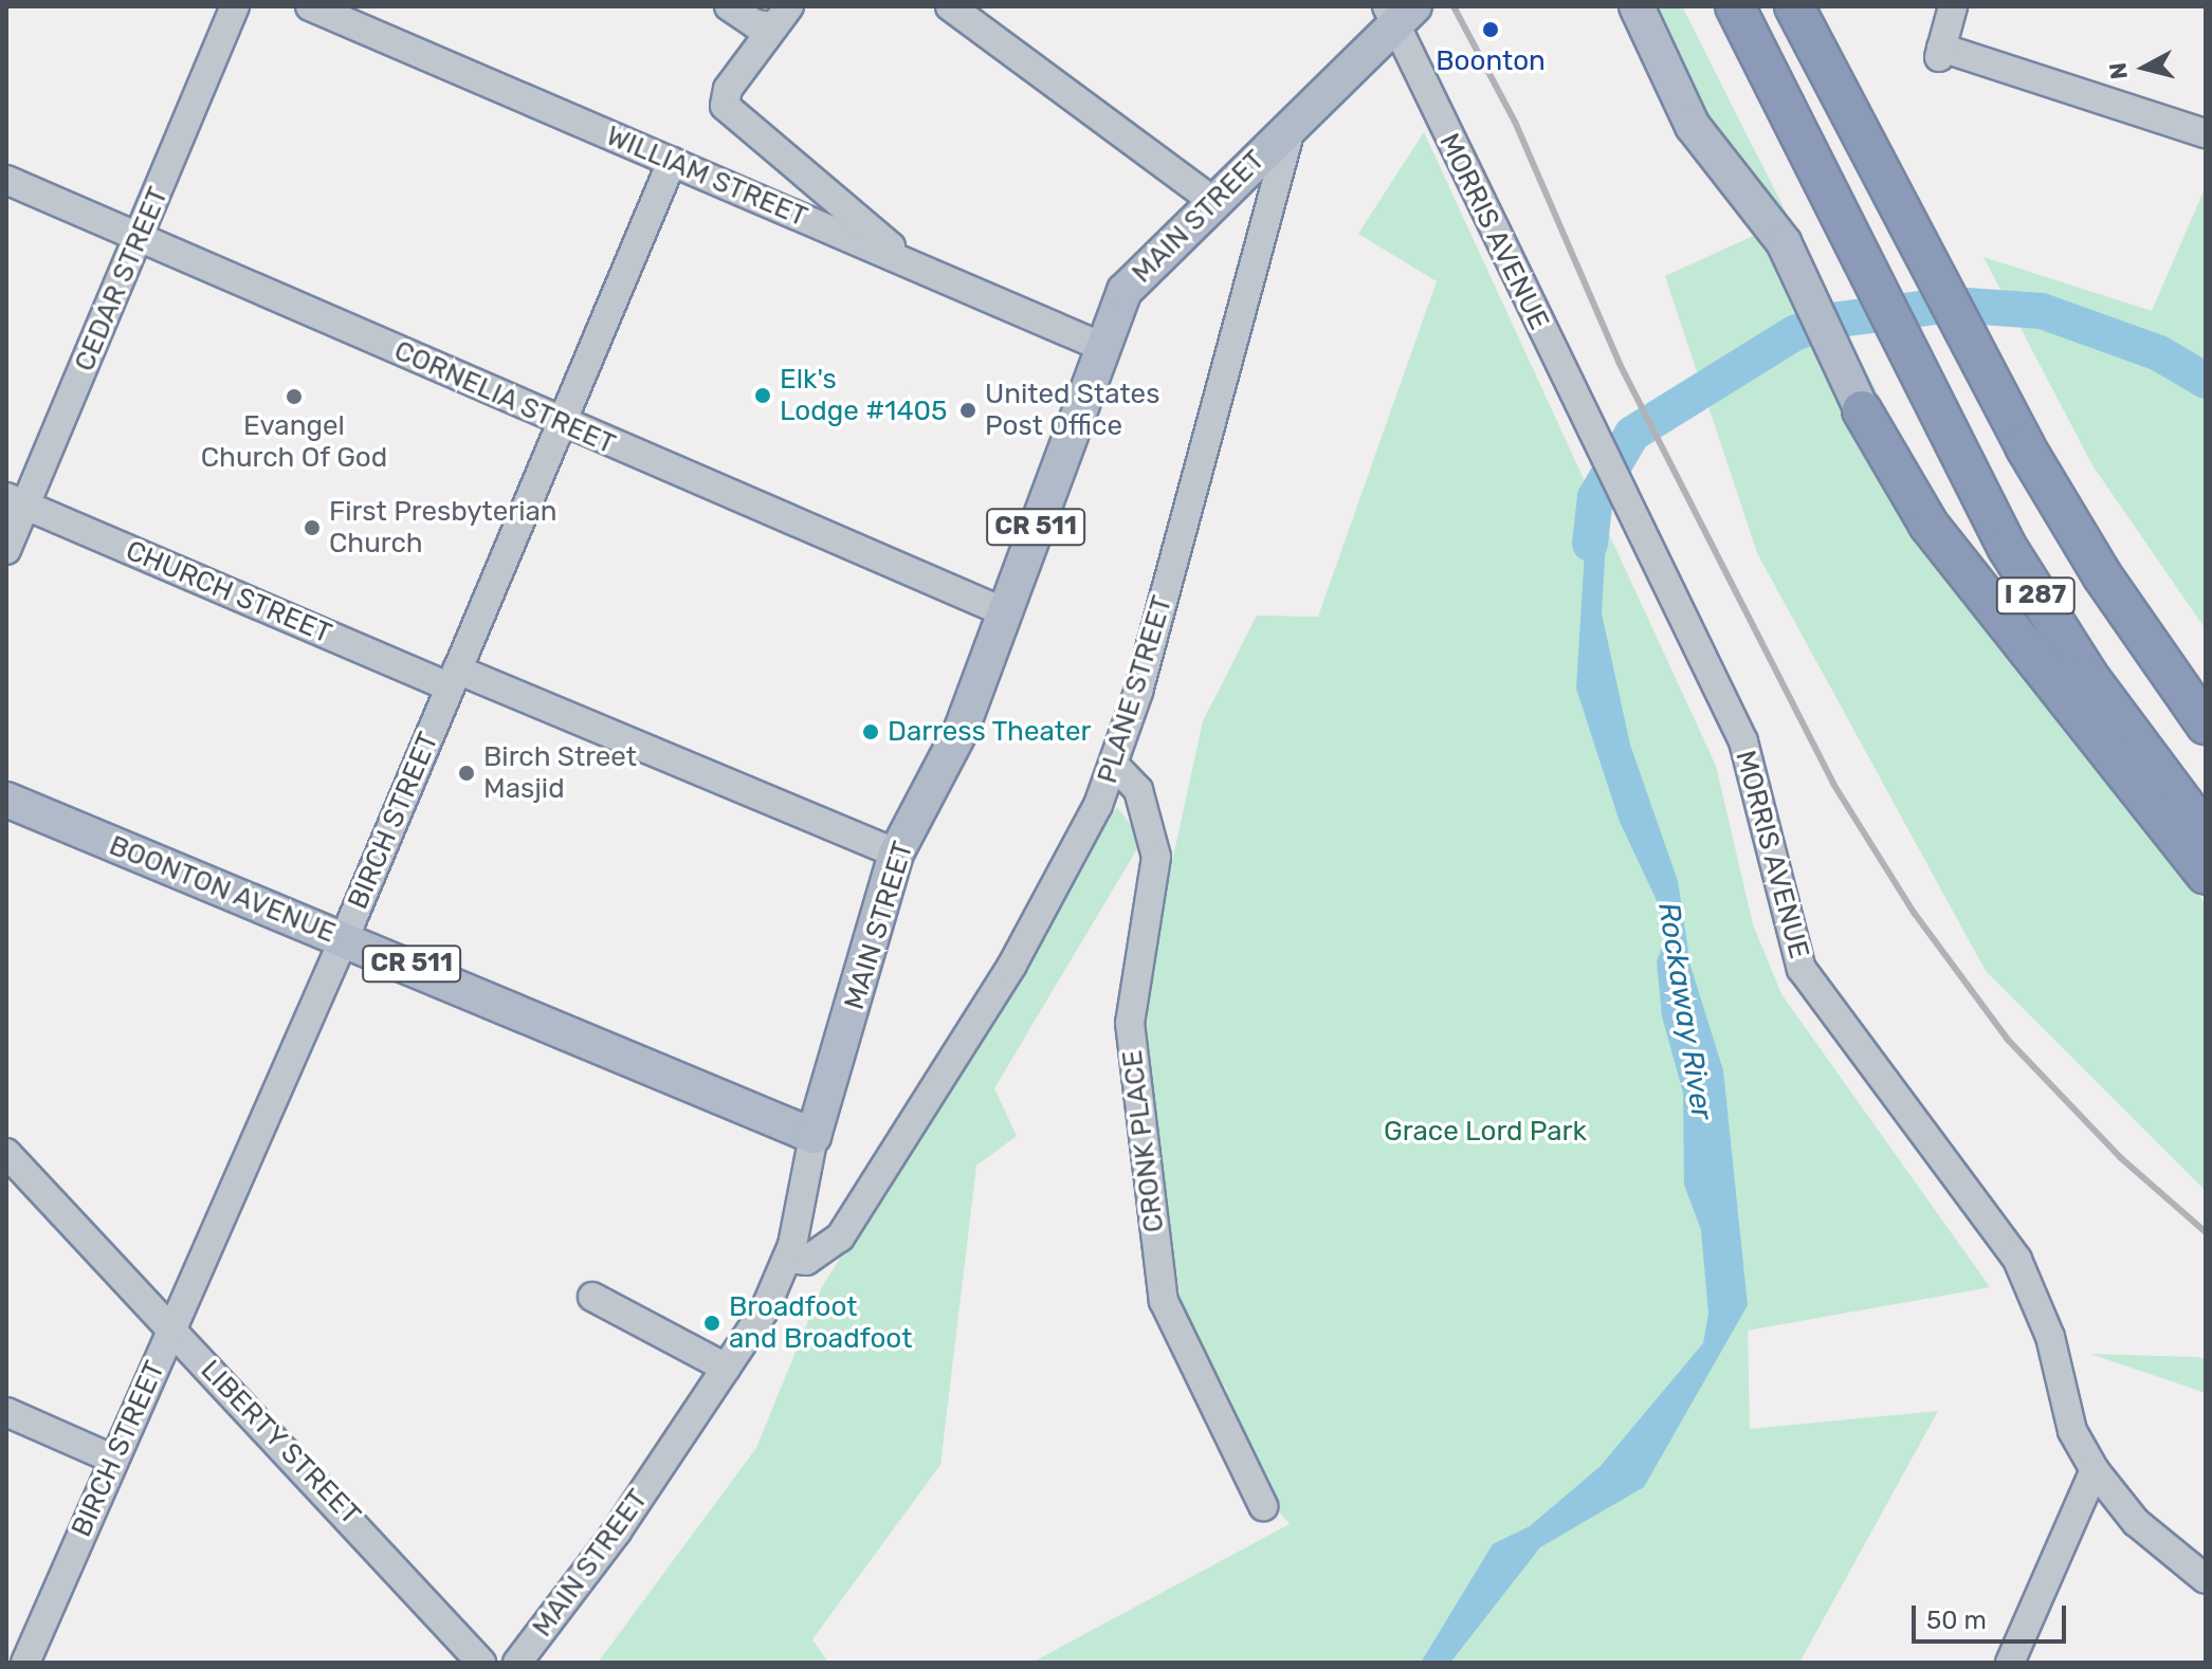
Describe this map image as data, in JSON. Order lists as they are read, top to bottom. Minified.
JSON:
{"streets":{"highway":["I 287"],"main road":["MAIN STREET","CR 511","BOONTON AVENUE"],"street":["WILLIAM STREET","MORRIS AVENUE","CEDAR STREET","CORNELIA STREET","CHURCH STREET","PLANE STREET","BIRCH STREET","CRONK PLACE","LIBERTY STREET"]},"crossings":[["WILLIAM STREET","MAIN STREET"],["WILLIAM STREET","BIRCH STREET"],["MAIN STREET","MORRIS AVENUE"],["MAIN STREET","CORNELIA STREET"],["MAIN STREET","CHURCH STREET"],["MAIN STREET","PLANE STREET"],["MAIN STREET","BOONTON AVENUE"],["CEDAR STREET","CORNELIA STREET"],["CEDAR STREET","CHURCH STREET"],["CORNELIA STREET","BIRCH STREET"],["CHURCH STREET","BIRCH STREET"],["PLANE STREET","CRONK PLACE"],["BIRCH STREET","BOONTON AVENUE"],["BIRCH STREET","LIBERTY STREET"]],"water":["Rockaway River"],"parks":["Grace Lord Park"],"places":["Boonton","Elk's Lodge #1405","Evangel Church Of God","United States Post Office","First Presbyterian Church","Darress Theater","Birch Street Masjid","Broadfoot and Broadfoot"],"scale_bar":"50 m","north":"left"}
